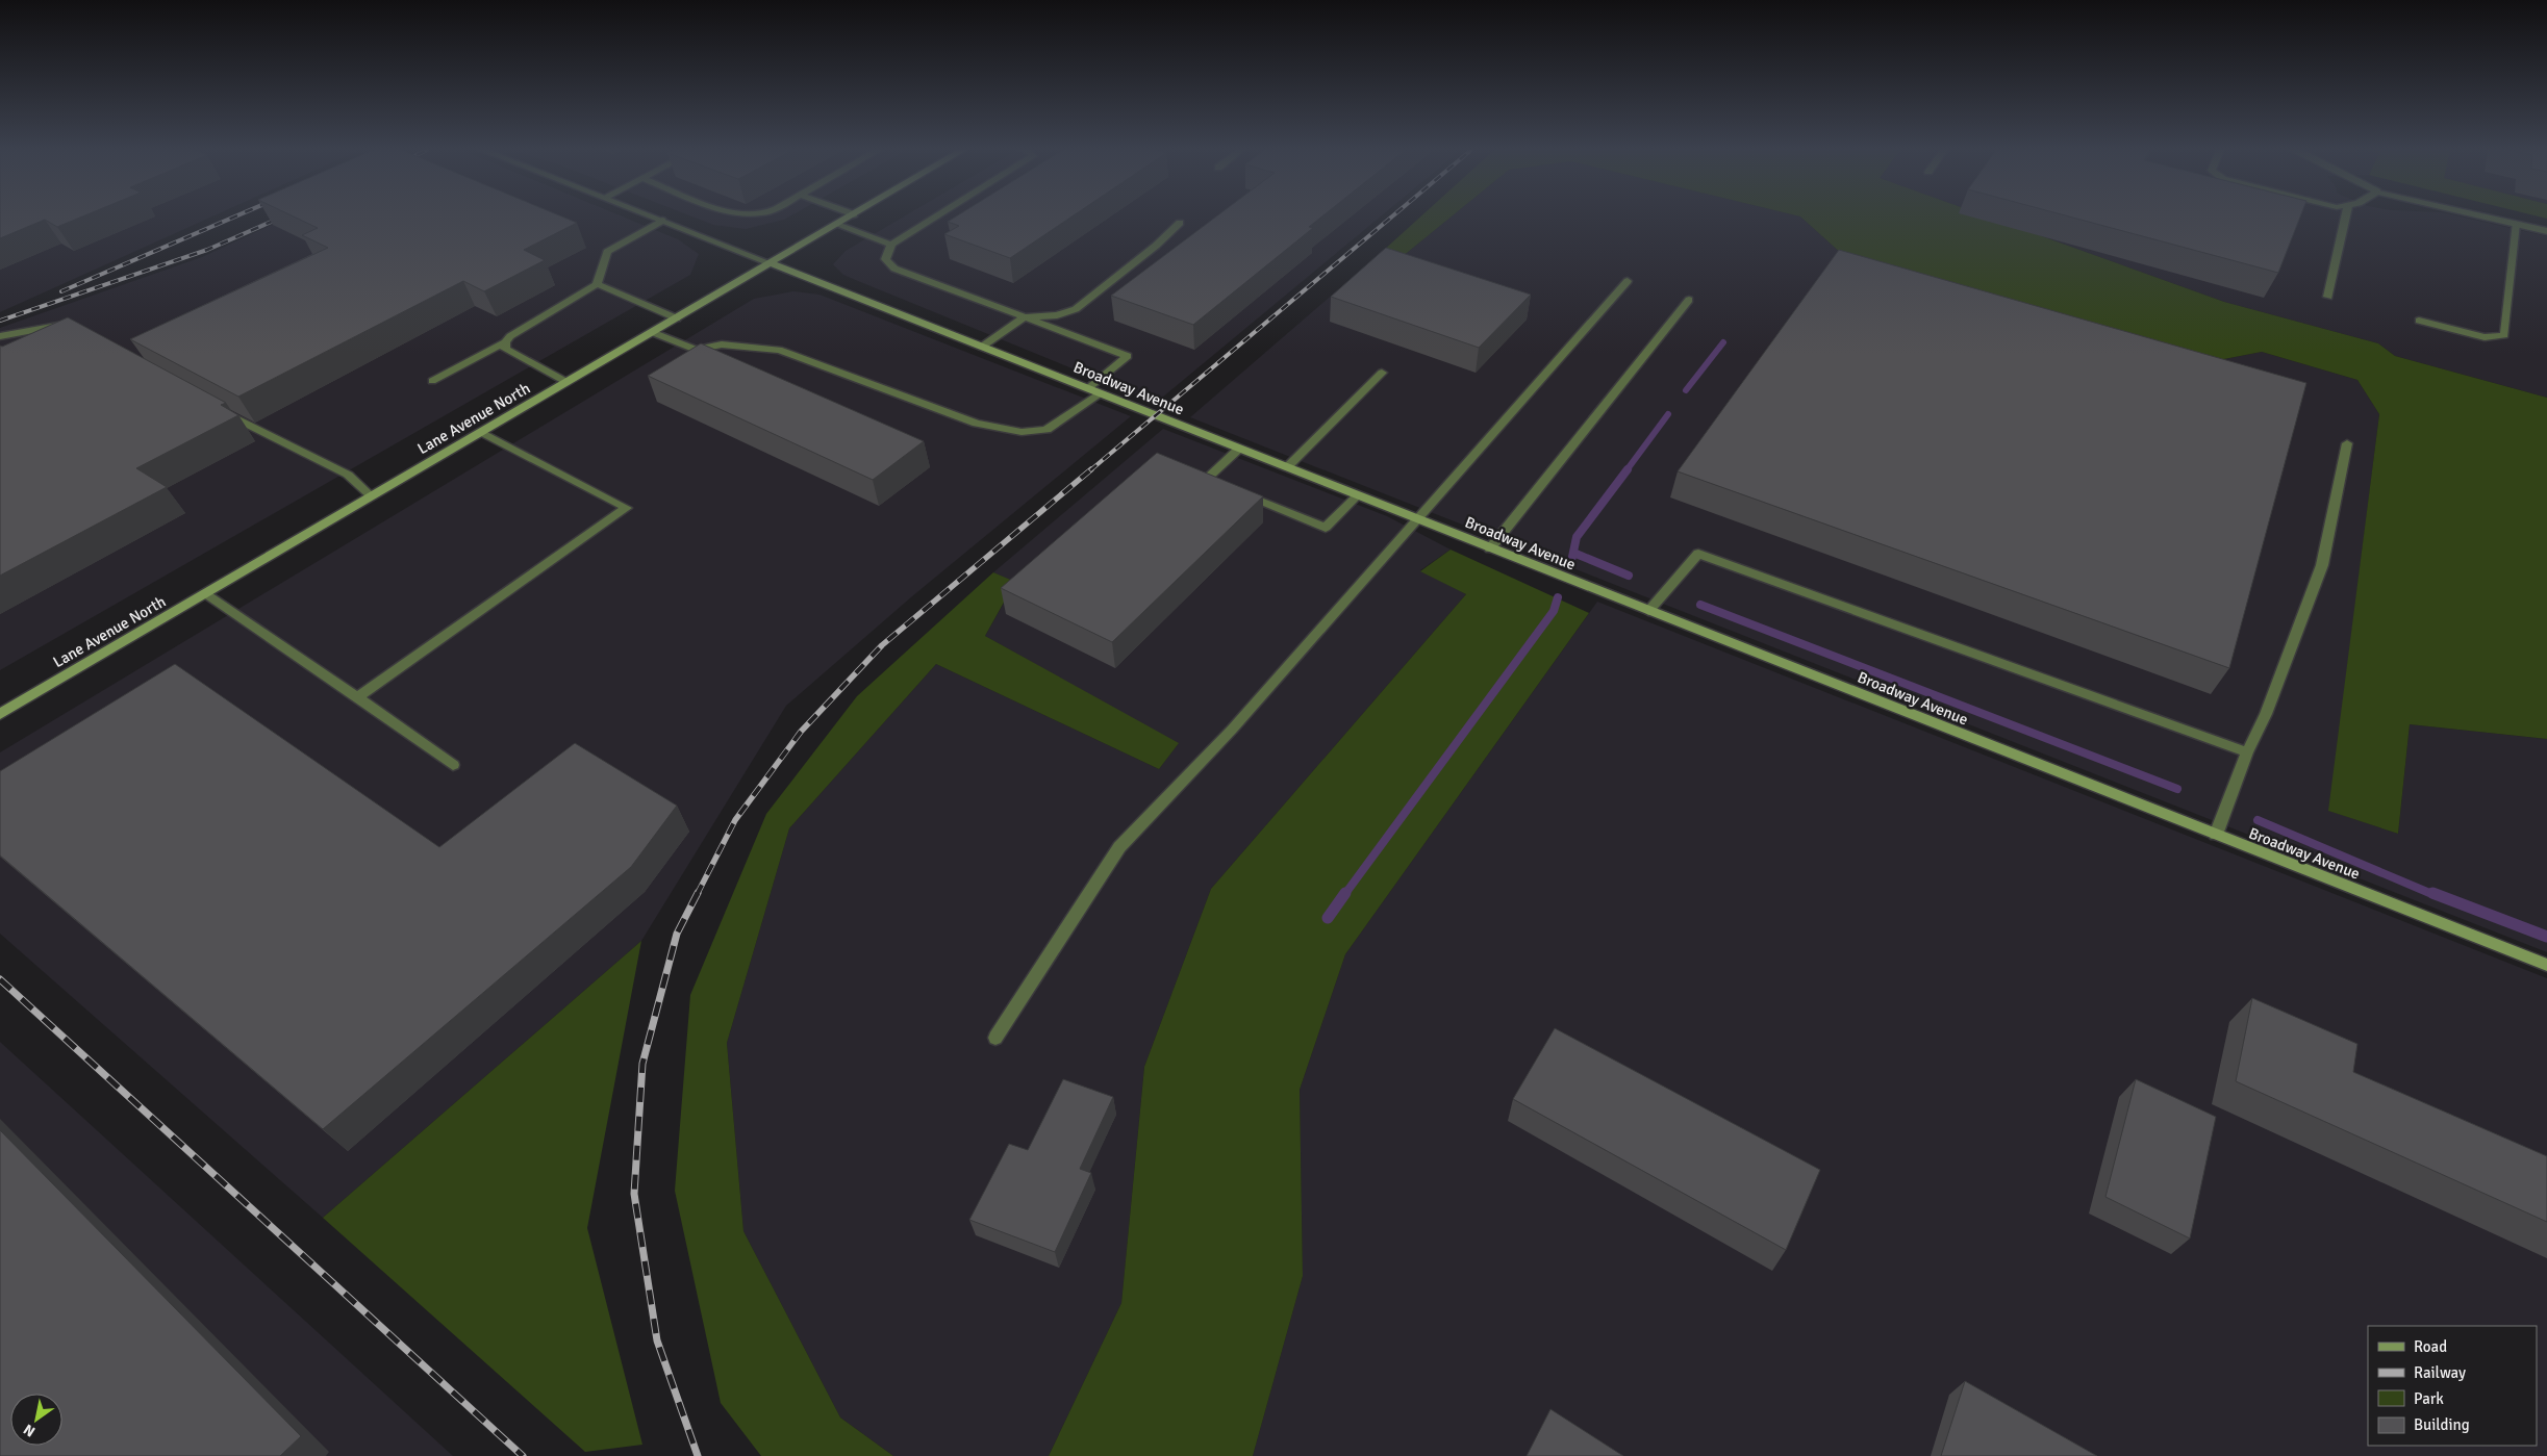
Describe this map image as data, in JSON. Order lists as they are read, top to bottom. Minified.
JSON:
{"streets":{"street":["Broadway Avenue","Lane Avenue North"]},"crossings":[["Broadway Avenue","Lane Avenue North"]],"legend":["Road","Railway","Park","Building"],"north":"bottom left"}
